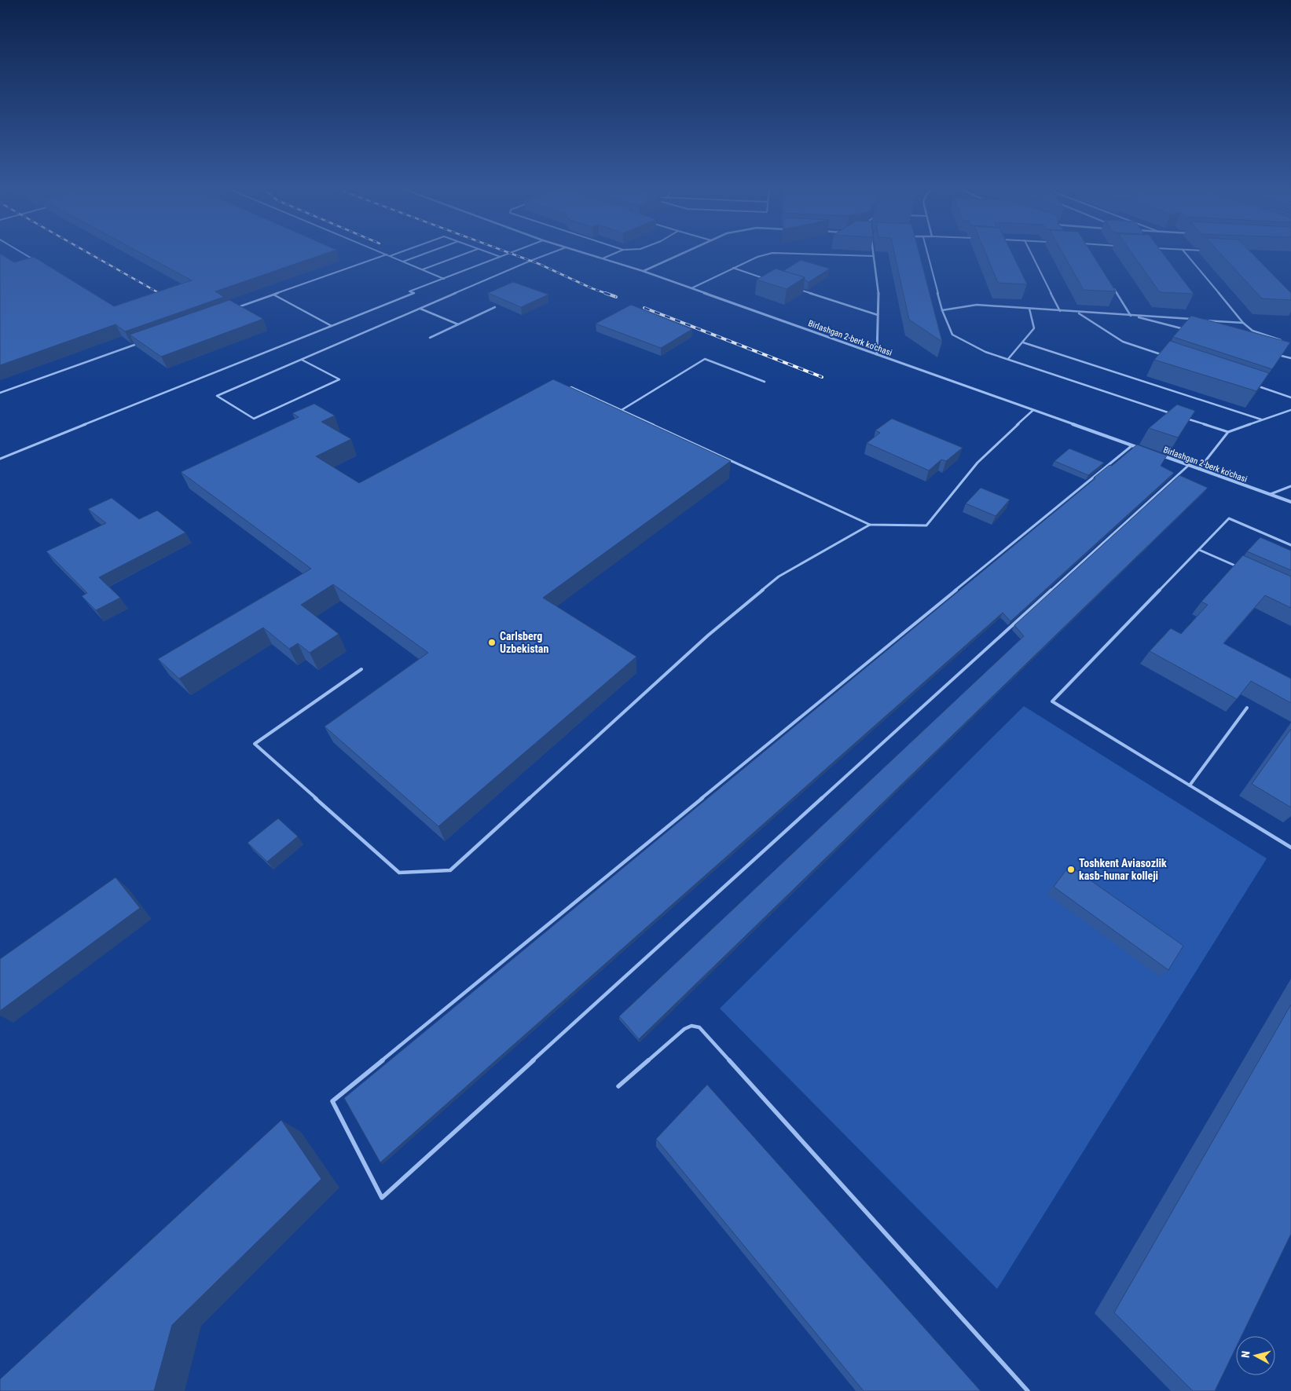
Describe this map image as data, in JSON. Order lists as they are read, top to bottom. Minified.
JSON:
{"streets":{"street":["Birlashgan 2-berk ko'chasi"]},"places":["Carlsberg Uzbekistan","Toshkent Aviasozlik kasb-hunar kolleji"],"north":"left"}
